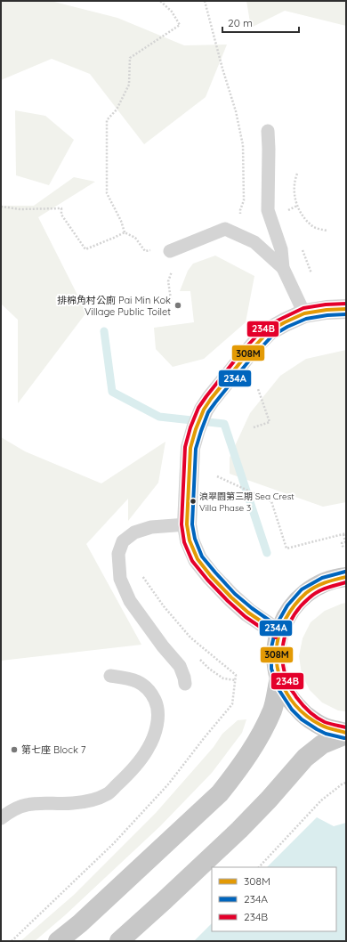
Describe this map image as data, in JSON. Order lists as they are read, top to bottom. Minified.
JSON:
{"places":["排棉角村公廁 Pai Min Kok Village Public Toilet","浪翠園第三期 Sea Crest Villa Phase 3","第七座 Block 7"],"lines":["transit line 234B","transit line 308M","transit line 234A"],"legend":["308M","234A","234B"],"scale_bar":"20 m"}
